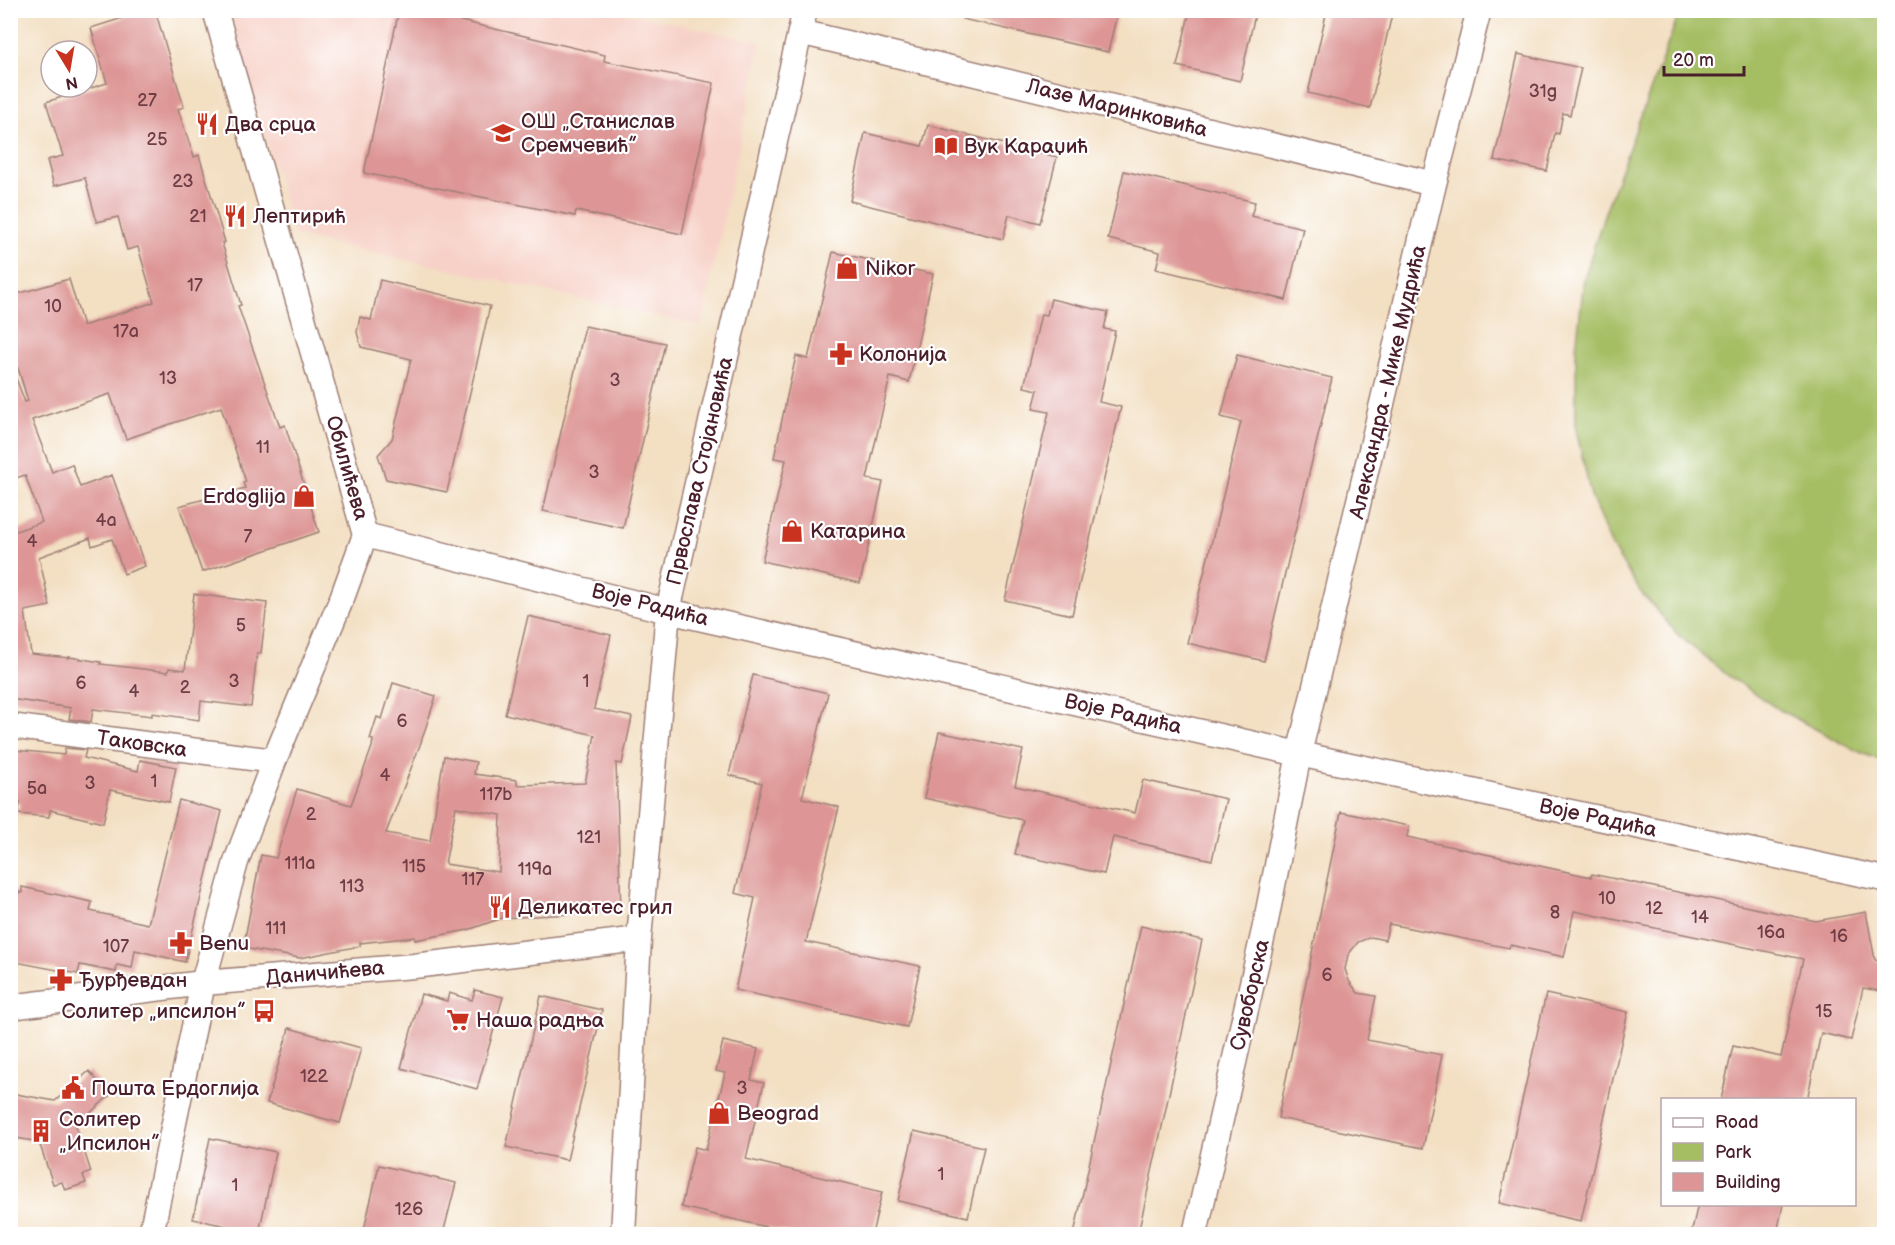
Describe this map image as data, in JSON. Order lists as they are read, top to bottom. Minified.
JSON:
{"streets":{"street":["Лазе Маринковића","Александра - Мике Мудрића","Обилићева","Првослава Стојановића","Воје Радића","Таковска","Даничићева","Сувоборска"]},"crossings":[["Лазе Маринковића","Александра - Мике Мудрића"],["Лазе Маринковића","Првослава Стојановића"],["Александра - Мике Мудрића","Воје Радића"],["Александра - Мике Мудрића","Сувоборска"],["Обилићева","Воје Радића"],["Обилићева","Таковска"],["Обилићева","Даничићева"],["Првослава Стојановића","Воје Радића"],["Првослава Стојановића","Даничићева"],["Воје Радића","Сувоборска"]],"places":{"restaurant":["Два срца","Лептирић","Деликатес грил"],"school or university":["ОШ „Станислав Сремчевић”"],"library":["Вук Караџић"],"shop":["Nikor","Erdoglija","Катарина","Beograd"],"pharmacy":["Колонија","Benu","Ђурђевдан"],"bus stop":["Солитер „ипсилон”"],"supermarket":["Наша радња"],"public building":["Пошта Ердоглија"],"building":["Солитер „Ипсилон”"]},"house_numbers":["31g","27","25","23","21","17","10","17a","13","3","11","3","4a","7","4","5","3","1","6","2","4","6","4","1","3","5a","117b","2","121","111a","115","119a","117","113","10","12","8","14","111","16a","16","107","6","15","122","3","1","1","126"],"legend":["Road","Park","Building"],"scale_bar":"20 m","north":"bottom"}
